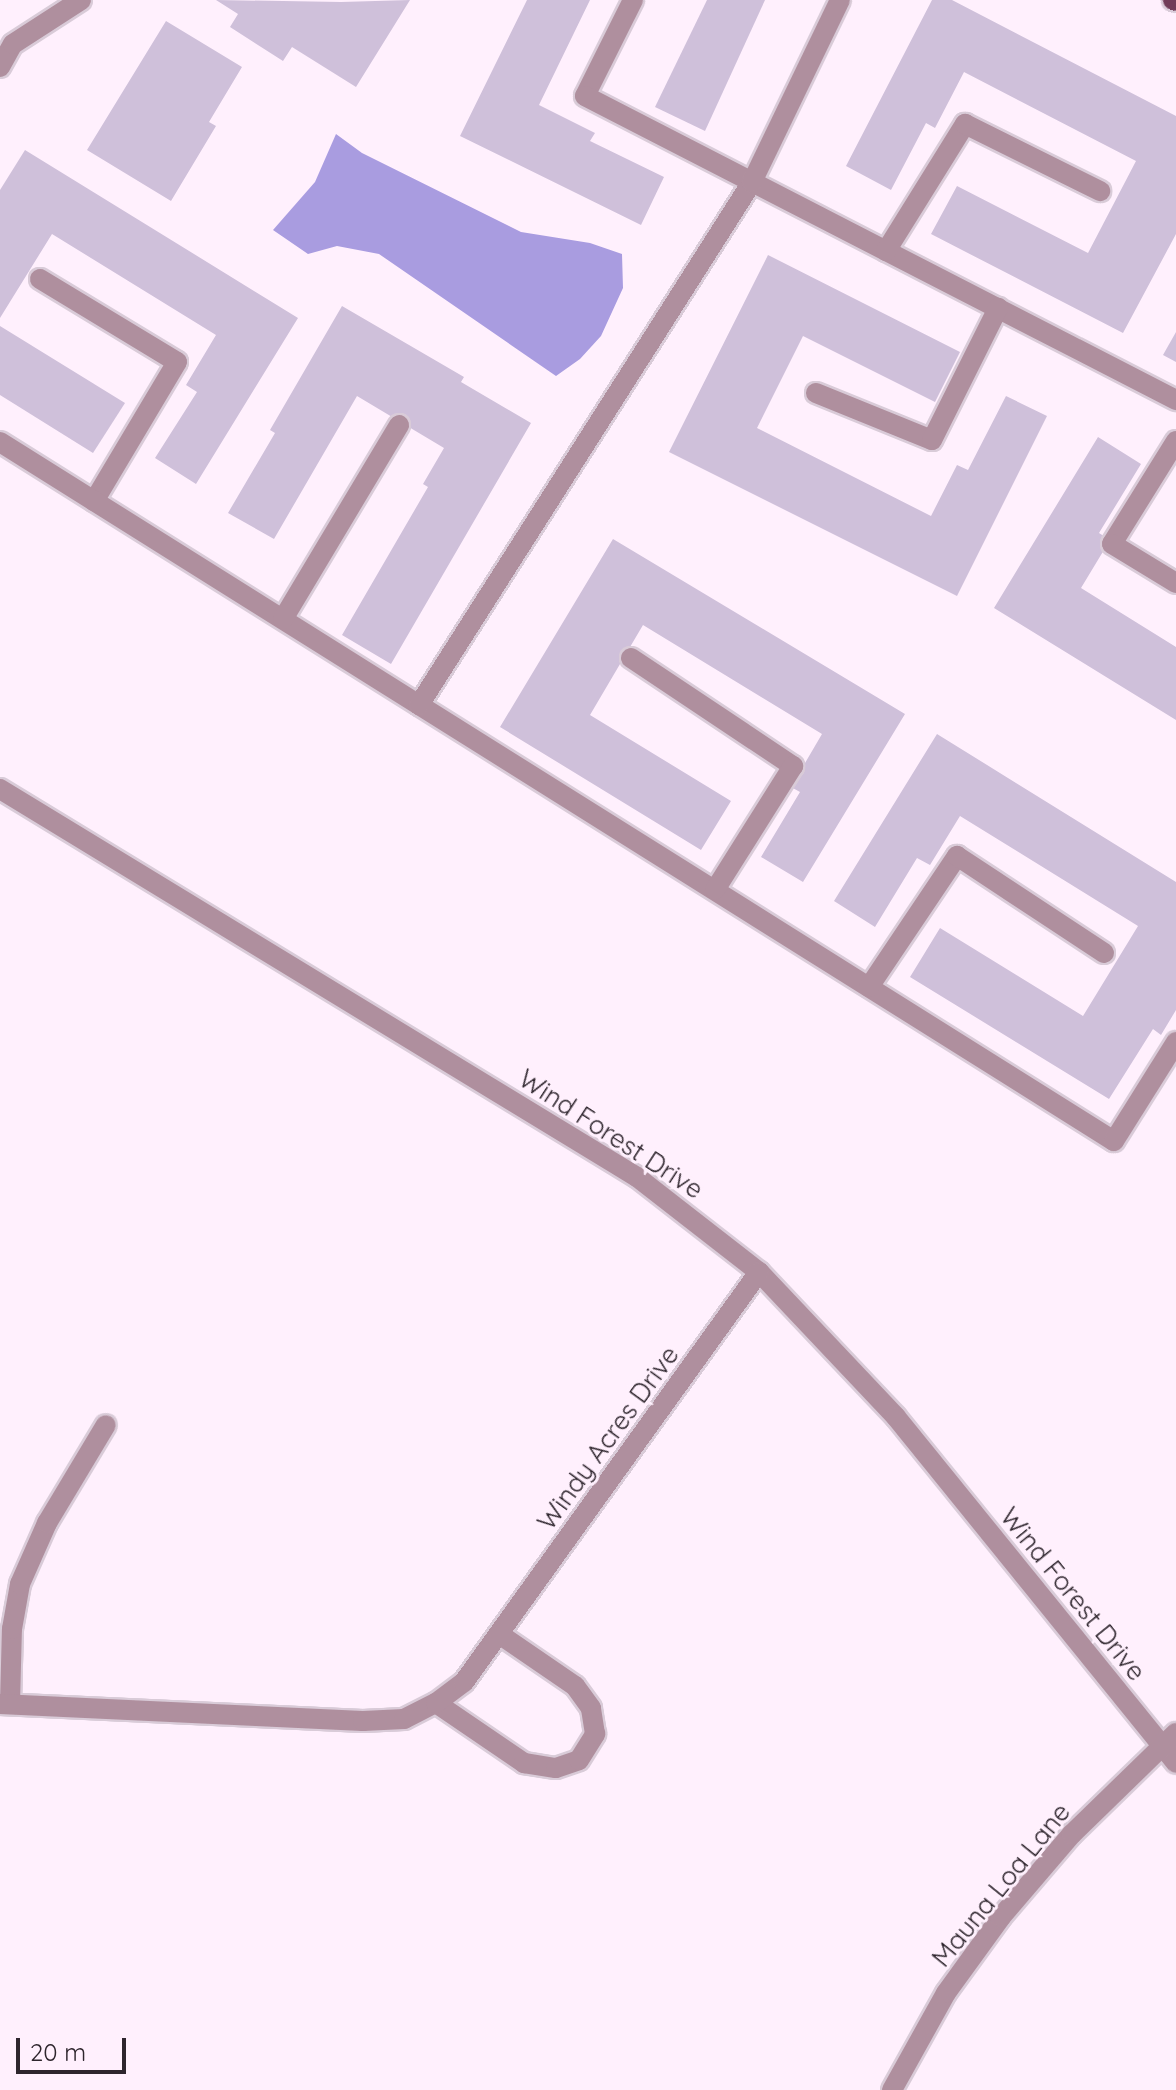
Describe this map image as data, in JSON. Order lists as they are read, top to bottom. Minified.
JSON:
{"streets":{"street":["Wind Forest Drive","Windy Acres Drive","Mauna Loa Lane"]},"crossings":[["Wind Forest Drive","Windy Acres Drive"],["Wind Forest Drive","Mauna Loa Lane"]],"scale_bar":"20 m"}
